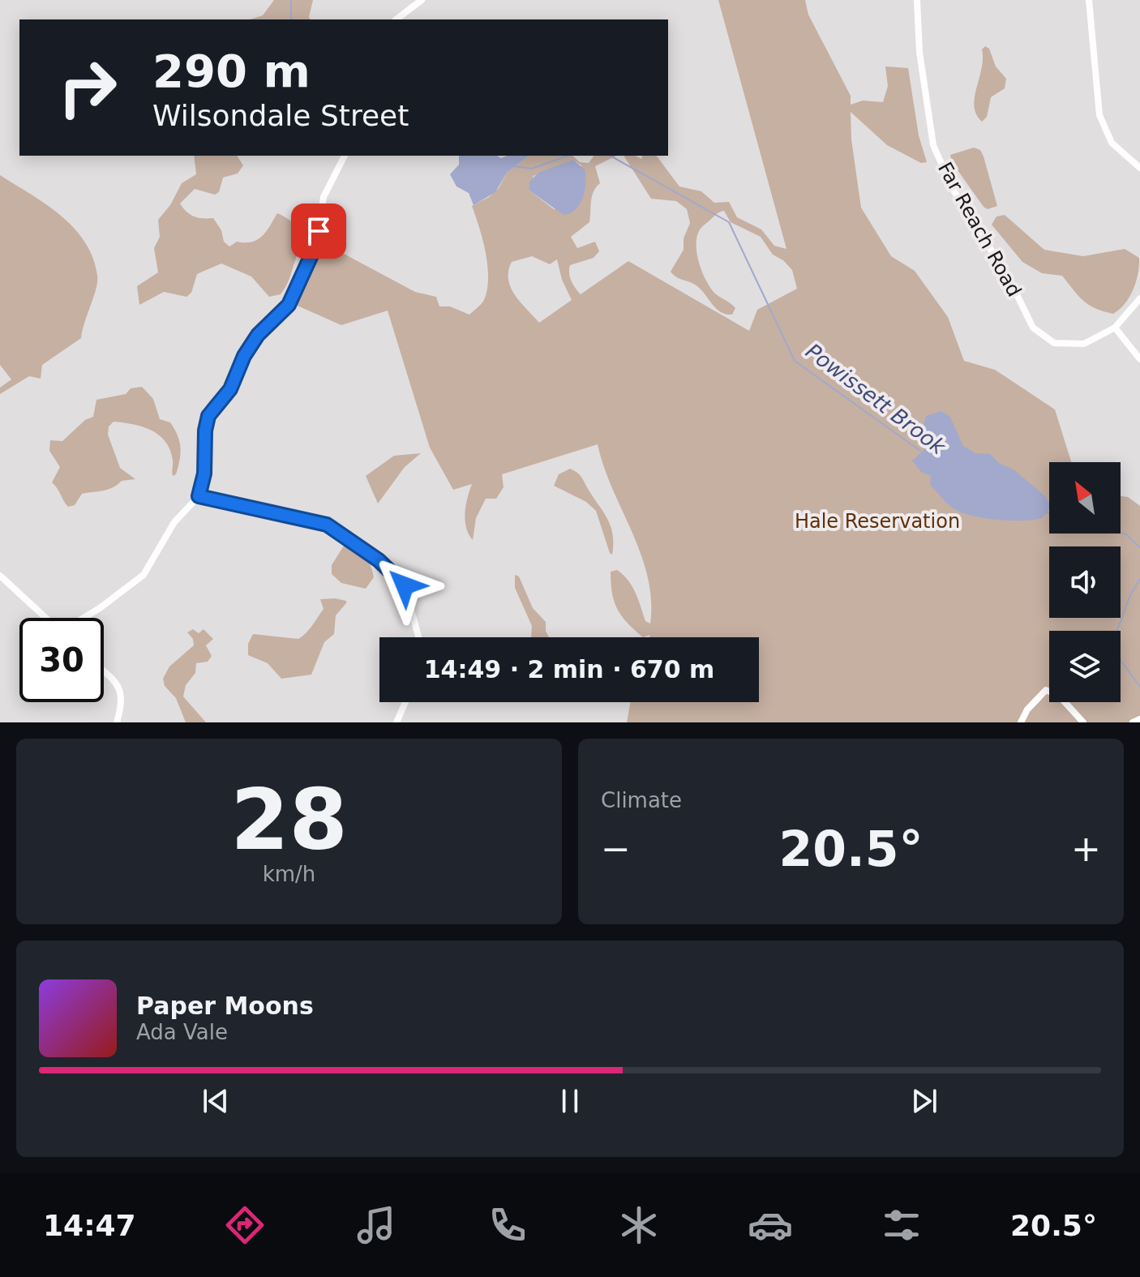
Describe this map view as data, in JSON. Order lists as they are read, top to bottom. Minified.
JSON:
{"streets":{"street":["Far Reach Road"]},"water":["Powissett Brook"],"parks":["Hale Reservation"],"north":"top left","page":{"turn":["290 m","Wilsondale Street"],"limit":"30","trip":"14:49 · 2 min · 670 m","tile":[["28","km/h"],"Climate"],"heat":["−","20.5°","+"],"song":["Paper Moons","Ada Vale"],"tabs":["14:47","20.5°"]}}
